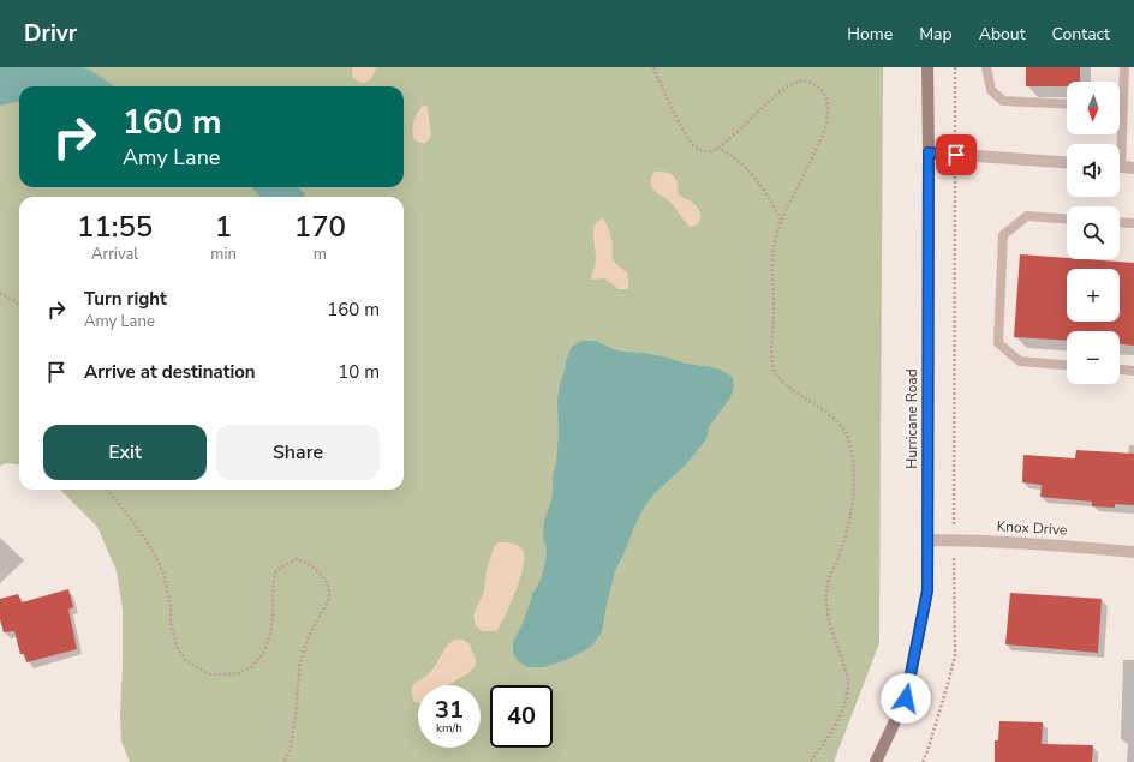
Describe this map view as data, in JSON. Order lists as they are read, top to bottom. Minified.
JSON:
{"streets":{"street":["Hurricane Road","Knox Drive"]},"crossings":[["Hurricane Road","Knox Drive"]],"north":"bottom","page":{"header":"Drivr","nav":["Home","Map","About","Contact"],"map_buttons":["+","−"],"turn":["160 m","Amy Lane"],"eta":["11:55","Arrival","1","min","170","m"],"list":[{"name":"Turn right","note":"Amy Lane","value":"160 m"},{"name":"Arrive at destination","value":"10 m"}],"buttons":["Exit","Share"],"speed":"31 km/h","limit":"40"}}
